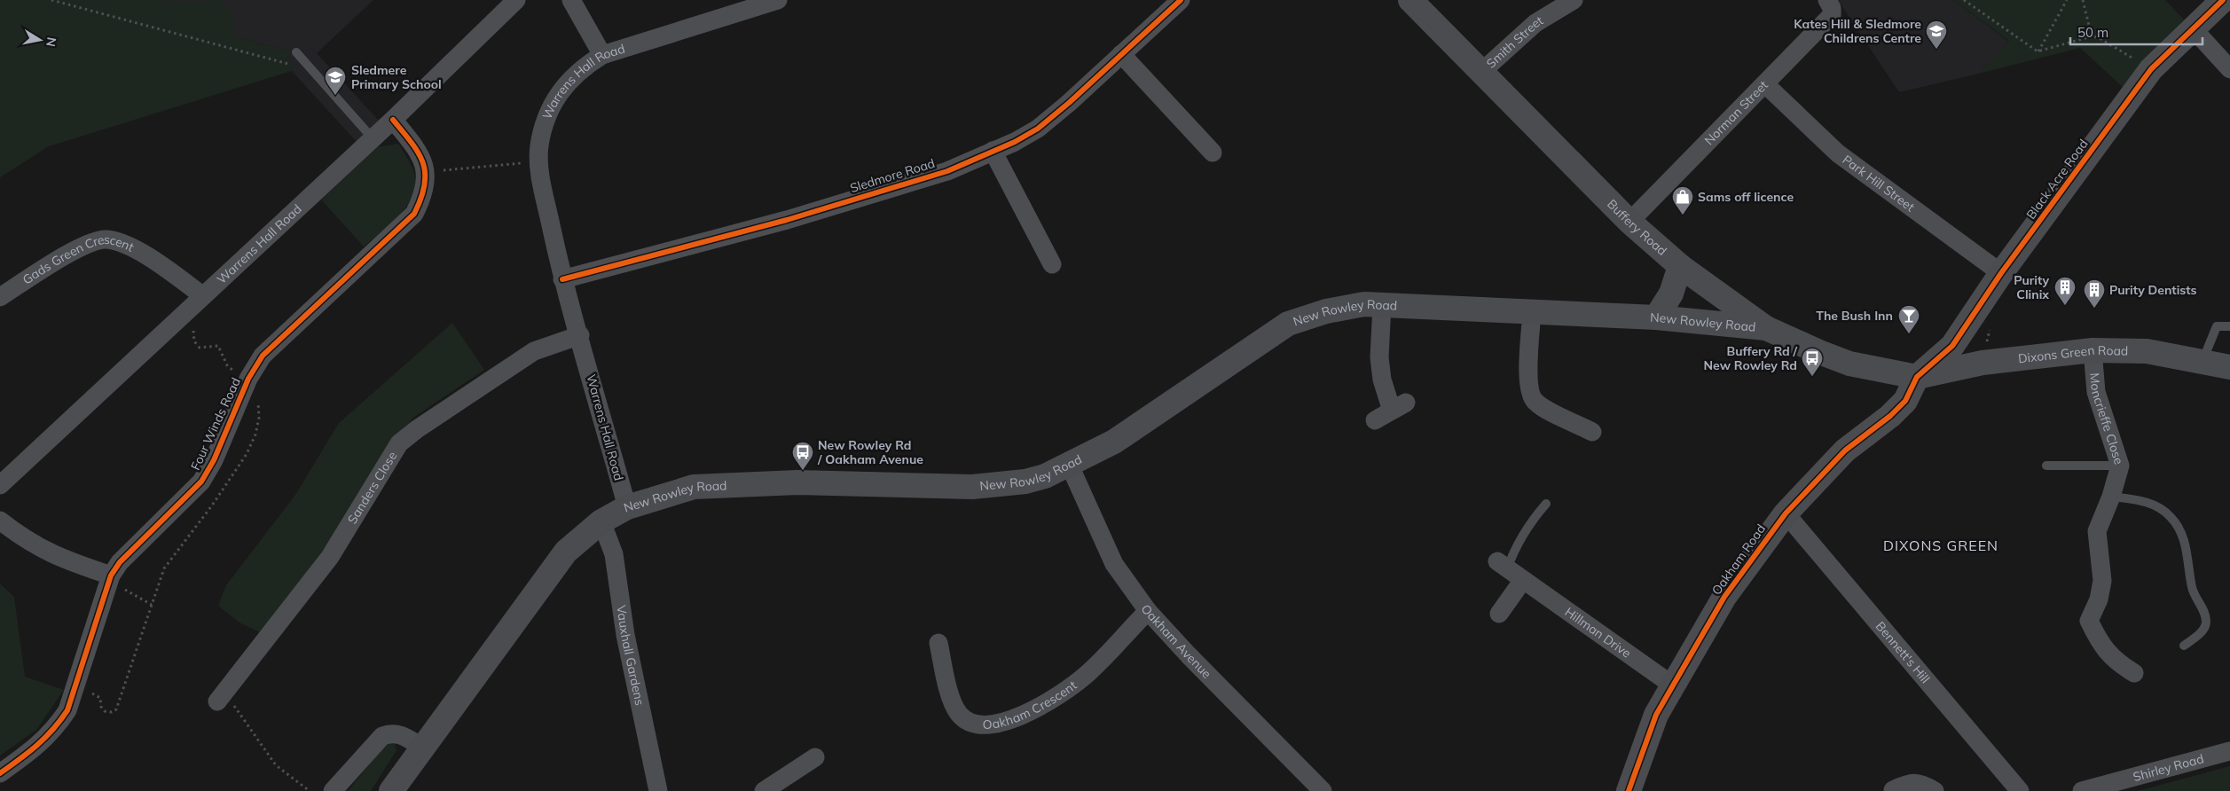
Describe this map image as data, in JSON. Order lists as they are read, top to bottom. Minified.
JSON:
{"streets":{"main road":["Black Acre Road","Buffery Road","New Rowley Road","Dixons Green Road","Oakham Road"],"street":["Smith Street","Warrens Hall Road","Norman Street","Sledmore Road","Park Hill Street","Gads Green Crescent","Moncrieffe Close","Four Winds Road","Sanders Close","Hillman Drive","Oakham Avenue","Bennett's Hill","Vauxhall Gardens","Oakham Crescent","Shirley Road"]},"crossings":[["Smith Street","Buffery Road"],["Warrens Hall Road","Sledmore Road"],["Warrens Hall Road","Gads Green Crescent"],["Warrens Hall Road","New Rowley Road"],["Warrens Hall Road","Four Winds Road"],["Warrens Hall Road","Sanders Close"],["Norman Street","Park Hill Street"],["Norman Street","Buffery Road"],["Black Acre Road","Park Hill Street"],["Black Acre Road","Buffery Road"],["Black Acre Road","Dixons Green Road"],["Black Acre Road","Oakham Road"],["Buffery Road","New Rowley Road"],["Buffery Road","Dixons Green Road"],["Buffery Road","Oakham Road"],["New Rowley Road","Oakham Avenue"],["New Rowley Road","Vauxhall Gardens"],["Dixons Green Road","Moncrieffe Close"],["Dixons Green Road","Oakham Road"],["Oakham Road","Hillman Drive"],["Oakham Road","Bennett's Hill"],["Oakham Avenue","Oakham Crescent"]],"districts":["DIXONS GREEN"],"places":{"school or university":["Kates Hill & Sledmore Childrens Centre","Sledmere Primary School"],"shop":["Sams off licence"],"building":["Purity Clinix","Purity Dentists"],"bar":["The Bush Inn"],"bus stop":["Buffery Rd / New Rowley Rd","New Rowley Rd / Oakham Avenue"]},"scale_bar":"50 m","north":"right"}
